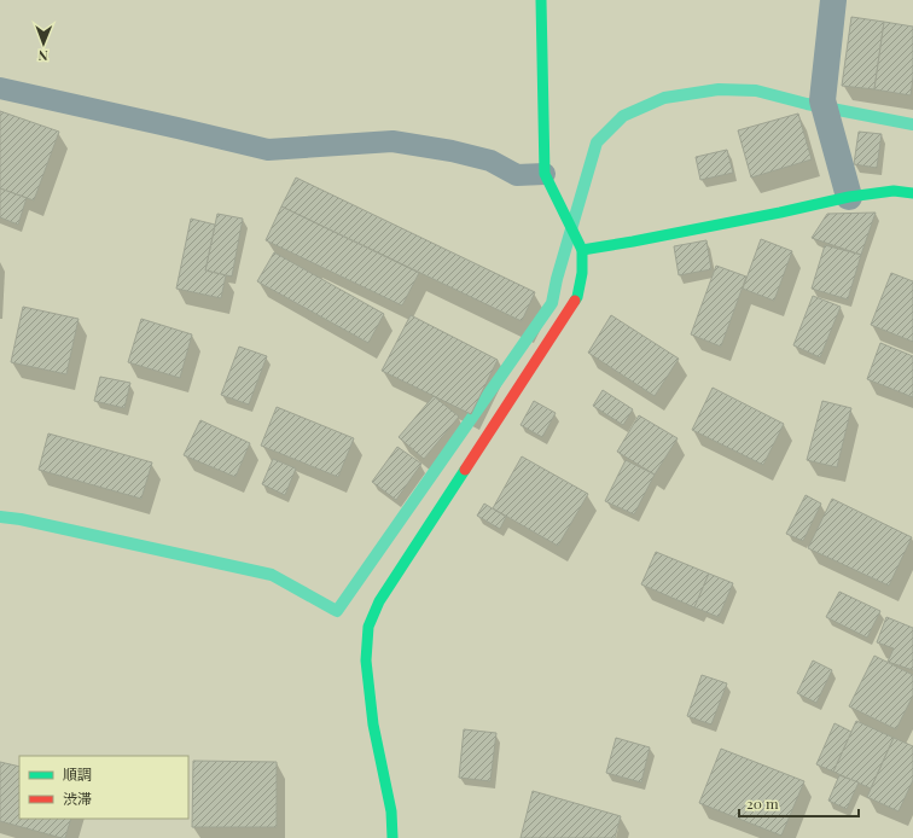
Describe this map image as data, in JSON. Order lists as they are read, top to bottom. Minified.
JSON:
{"legend":["順調","渋滞"],"scale_bar":"20 m","north":"bottom"}
